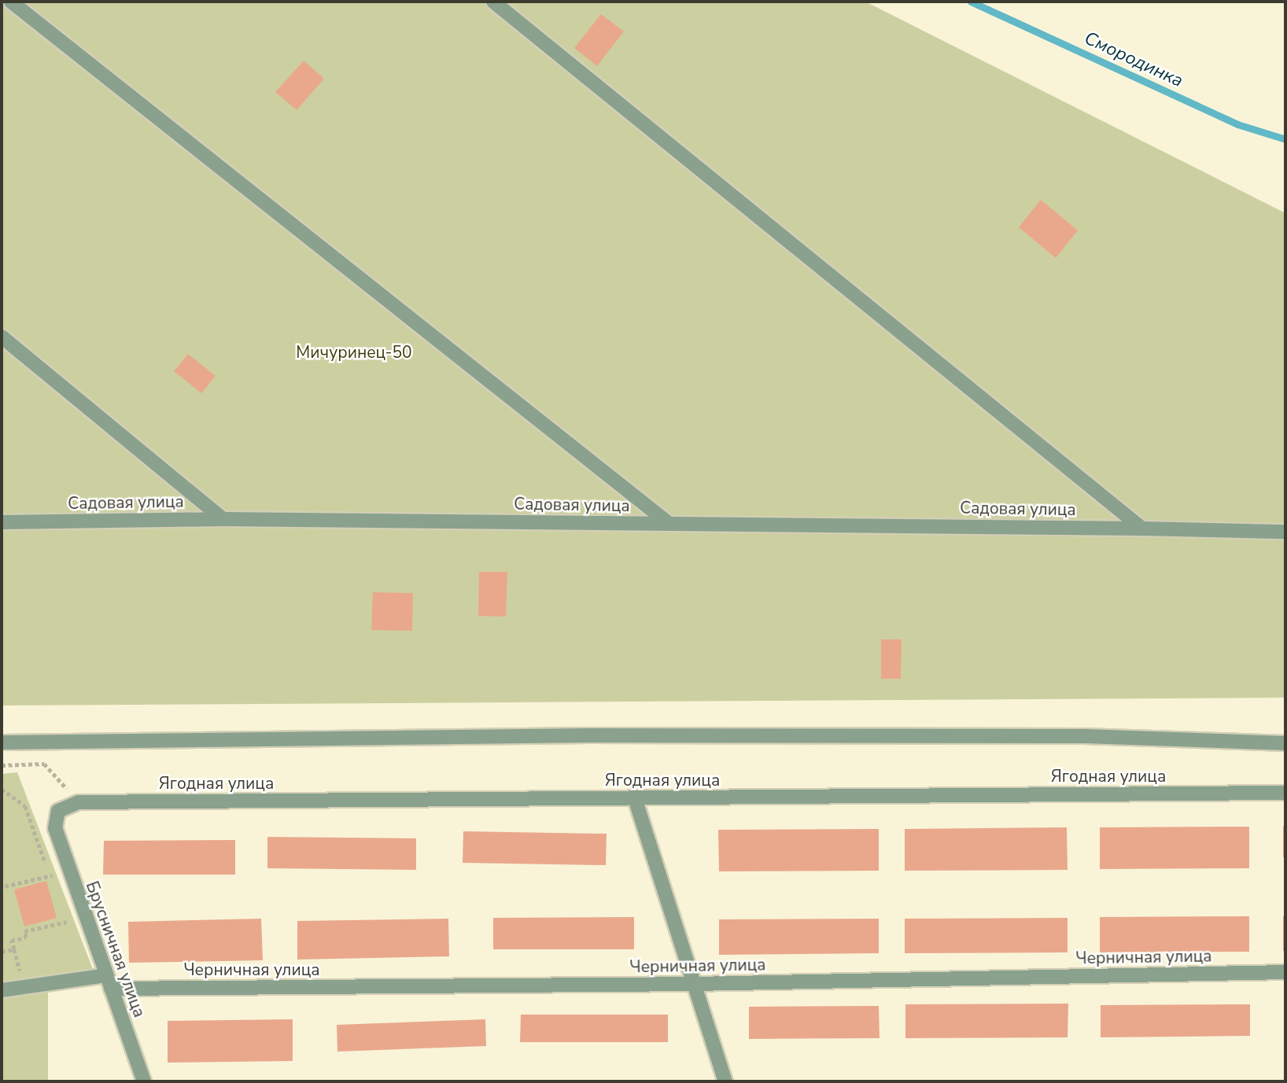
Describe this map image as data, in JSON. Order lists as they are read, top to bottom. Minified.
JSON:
{"streets":{"street":["Садовая улица","Ягодная улица","Брусничная улица","Черничная улица"]},"crossings":[["Ягодная улица","Брусничная улица"],["Брусничная улица","Черничная улица"]],"water":["Смородинка"],"parks":["Мичуринец-50"]}
